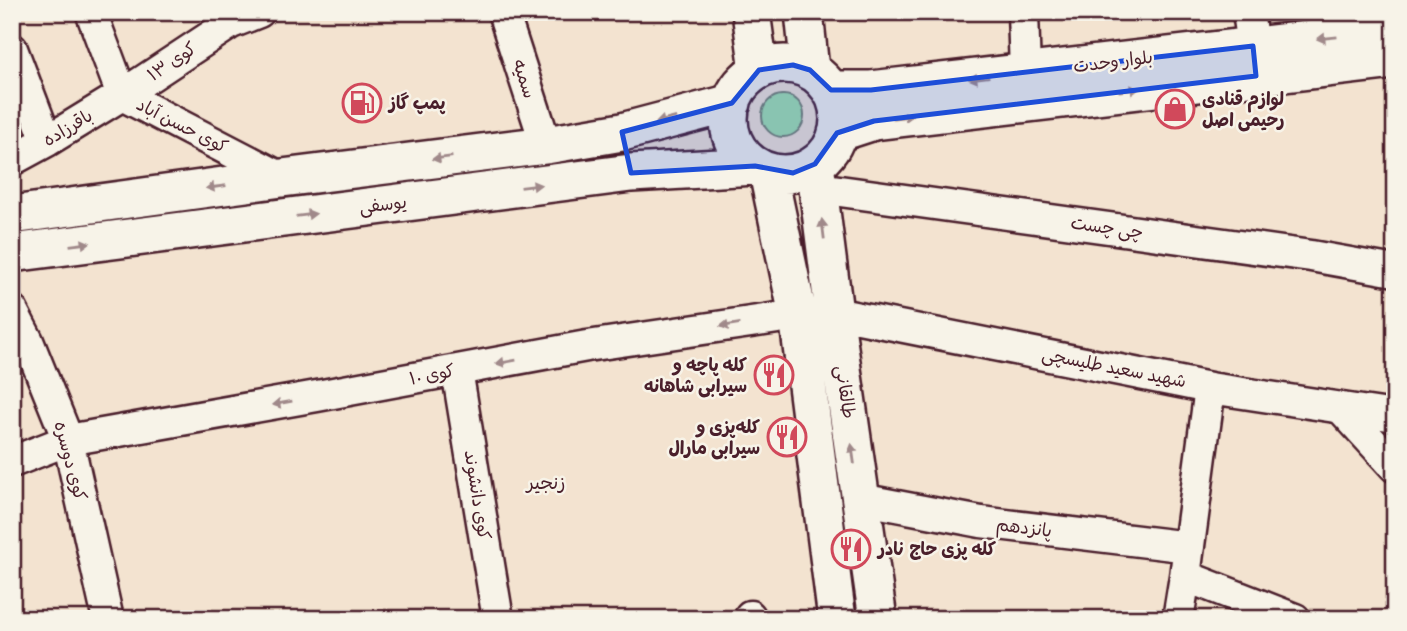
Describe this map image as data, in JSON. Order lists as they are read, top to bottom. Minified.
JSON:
{"streets":{"main road":["بلوار وحدت","یوسفی","طالقانی"],"street":["کوی ۱۳","سمیه","کوی حسن آباد","باقرزاده","چی چست","شهید سعید طلیسچی","کوی ۱۰","کوی دوسره","کوی دانشوند","پانزدهم"]},"crossings":[["کوی ۱۳","کوی حسن آباد"],["کوی ۱۳","باقرزاده"],["بلوار وحدت","یوسفی"],["بلوار وحدت","چی چست"],["بلوار وحدت","طالقانی"],["کوی حسن آباد","باقرزاده"],["یوسفی","چی چست"],["یوسفی","طالقانی"],["چی چست","طالقانی"],["شهید سعید طلیسچی","طالقانی"],["کوی ۱۰","طالقانی"],["کوی ۱۰","کوی دوسره"],["کوی ۱۰","کوی دانشوند"],["طالقانی","پانزدهم"]],"one_way":["کوی ۱۰"],"districts":["زنجیر"],"places":{"fuel station":["پمپ گاز"],"shop":["لوازم قنادی رحیمی اصل"],"restaurant":["کله پاچه و سیرابی شاهانه","کله‌پزی و سیرابی مارال","کله پزى حاج نادر"]}}
